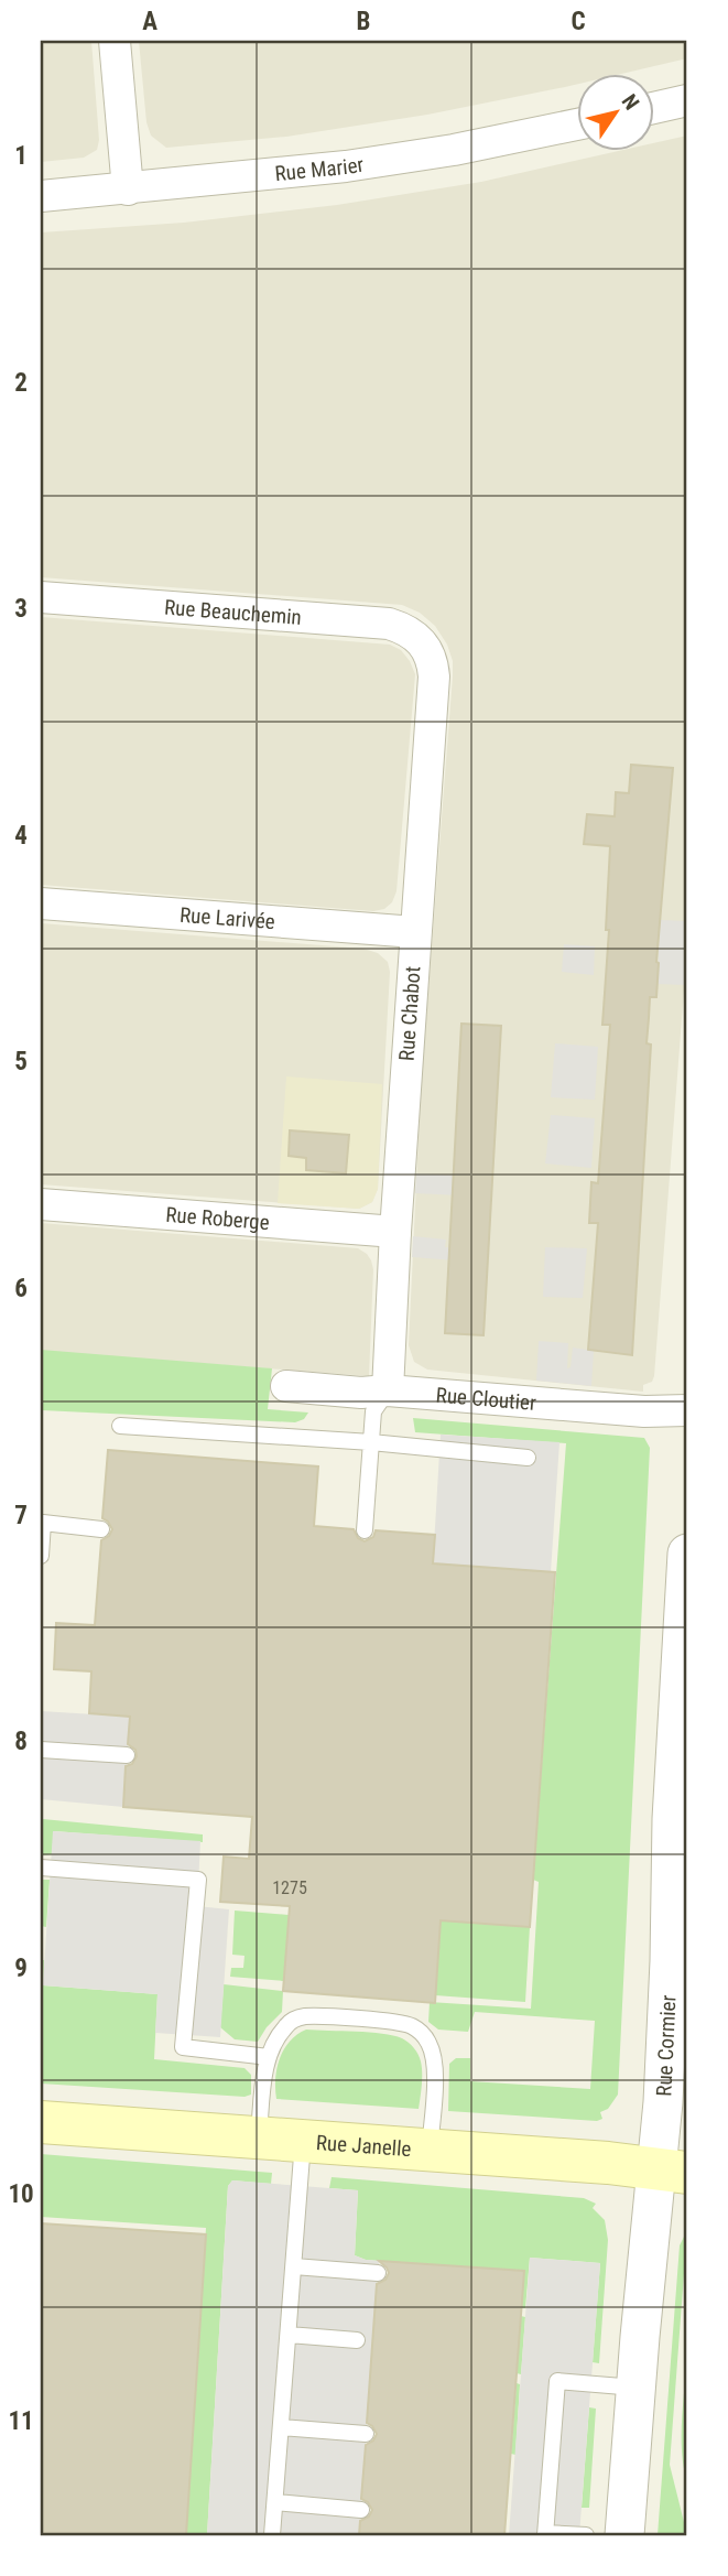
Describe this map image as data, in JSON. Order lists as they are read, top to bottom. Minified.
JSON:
{"streets":{"main road":["Rue Janelle"],"street":["Rue Marier","Rue Beauchemin","Rue Larivée","Rue Chabot","Rue Roberge","Rue Cloutier","Rue Cormier"]},"crossings":[["Rue Beauchemin","Rue Chabot"],["Rue Larivée","Rue Chabot"],["Rue Chabot","Rue Roberge"],["Rue Chabot","Rue Cloutier"],["Rue Cormier","Rue Janelle"]],"house_numbers":["1275"],"north":"top right","grid":{"columns":["A","B","C"],"rows":["1","2","3","4","5","6","7","8","9","10","11"]}}
